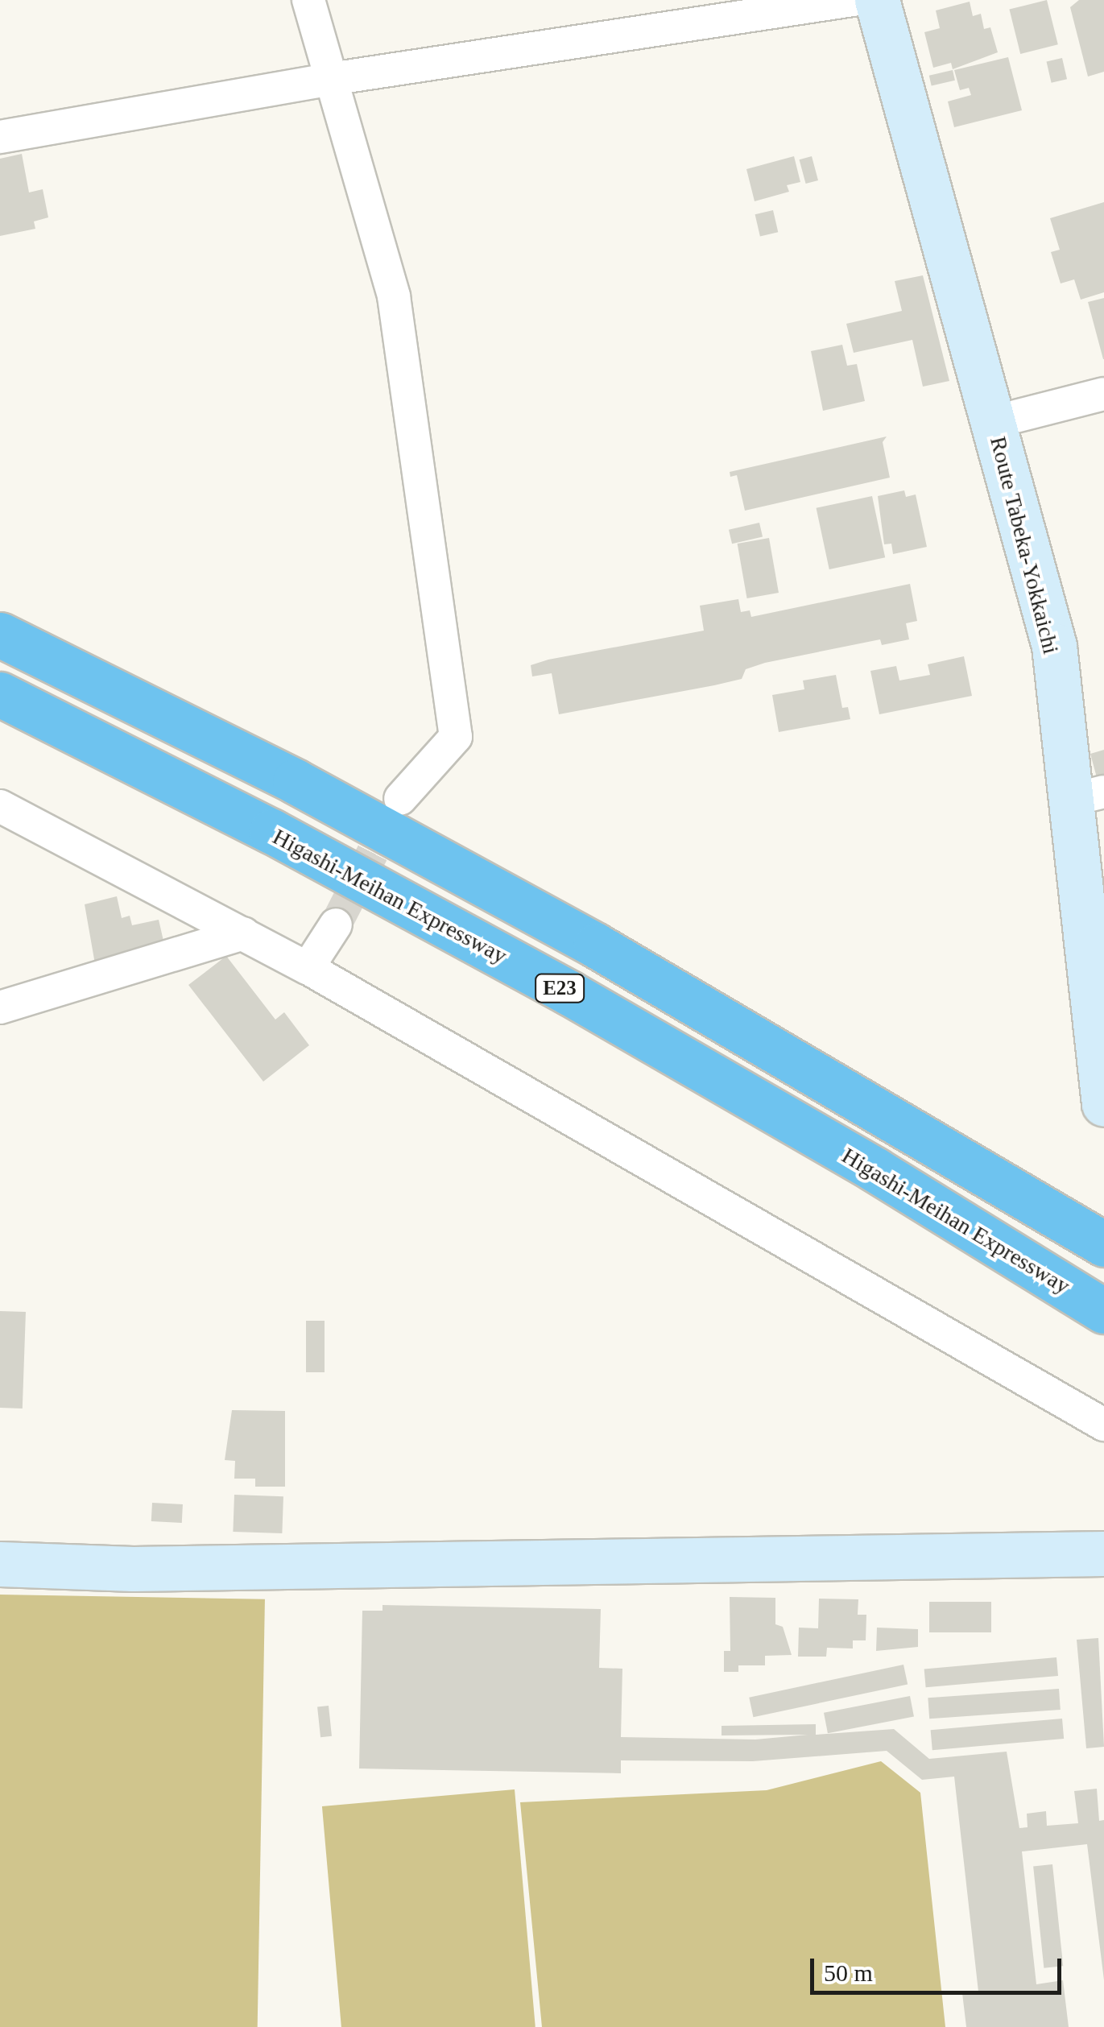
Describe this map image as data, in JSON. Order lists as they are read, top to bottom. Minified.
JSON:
{"streets":{"highway":["Higashi-Meihan Expressway","E23"],"main road":["Route Tabeka-Yokkaichi"]},"scale_bar":"50 m"}
